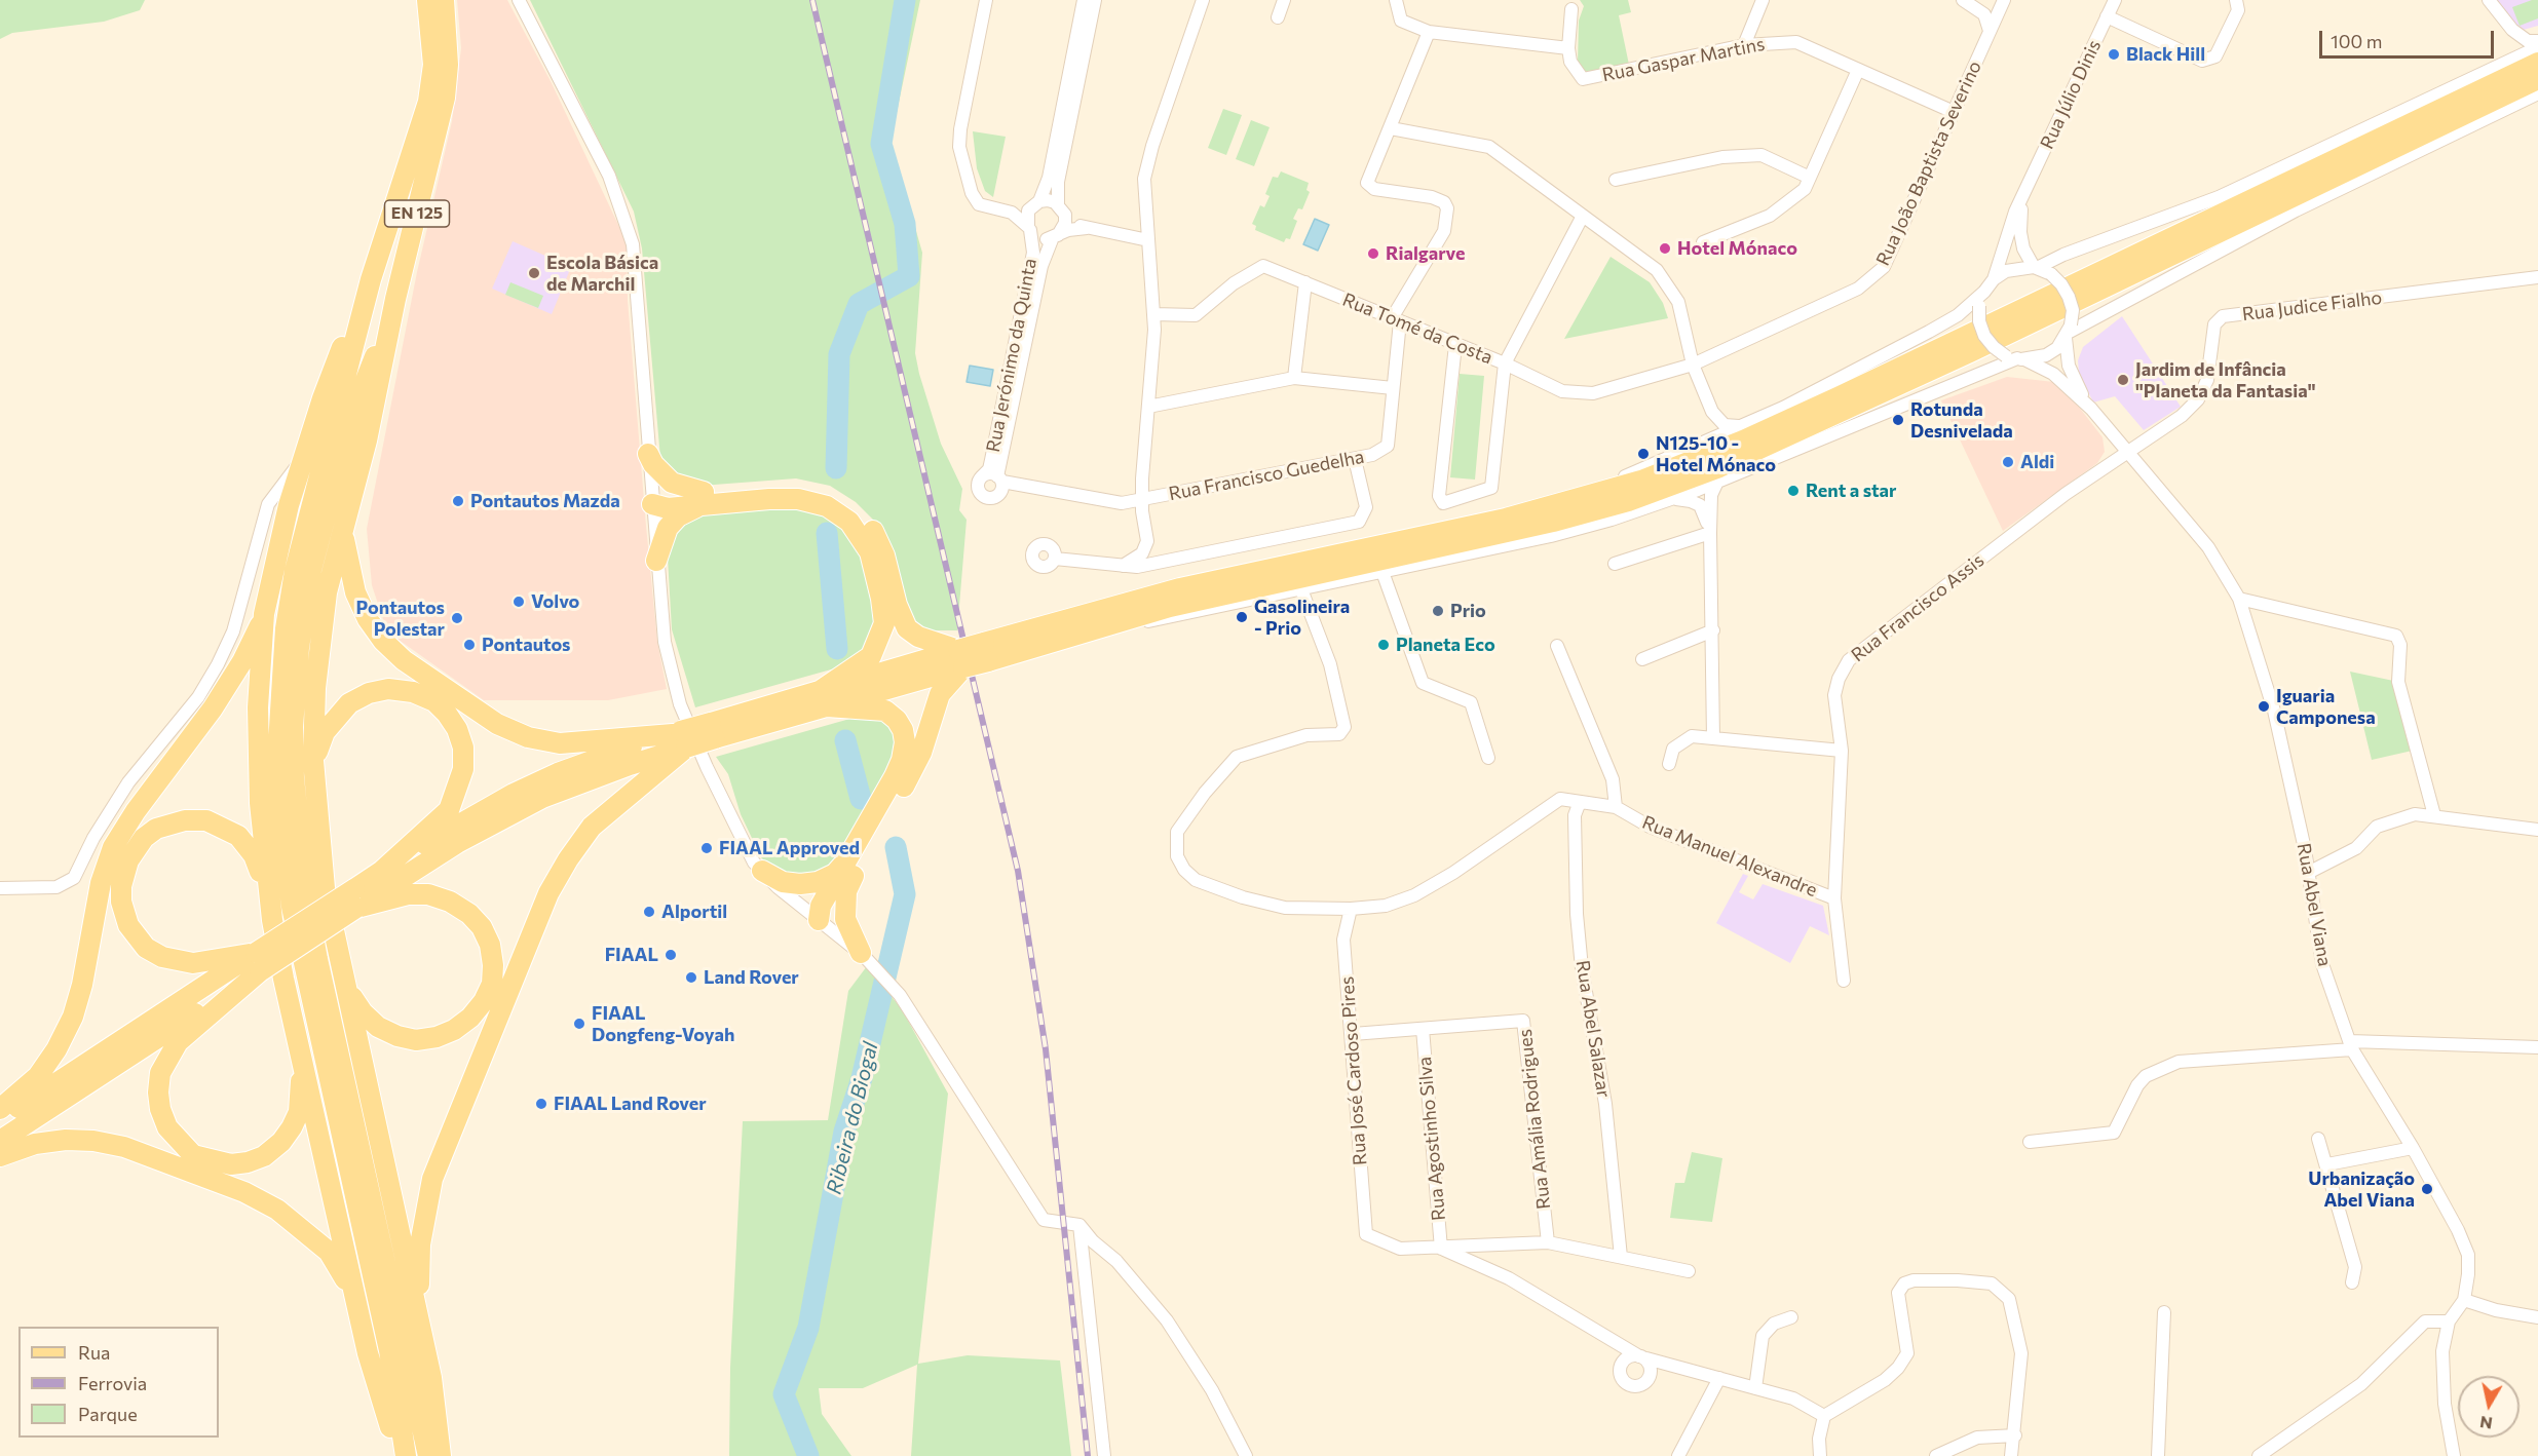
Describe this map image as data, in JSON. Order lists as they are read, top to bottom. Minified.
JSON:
{"streets":{"main road":["EN 125"],"street":["Rua Gaspar Martins","Rua Júlio Dinis","Rua João Baptista Severino","Rua Judice Fialho","Rua Tomé da Costa","Rua Jerónimo da Quinta","Rua Francisco Guedelha","Rua Francisco Assis","Rua Manuel Alexandre","Rua Abel Viana","Rua Abel Salazar","Rua José Cardoso Pires","Rua Amália Rodrigues","Rua Agostinho Silva"]},"crossings":[["Rua Gaspar Martins","Rua João Baptista Severino"],["Rua Júlio Dinis","Rua Abel Viana"],["Rua João Baptista Severino","Rua Tomé da Costa"],["Rua Judice Fialho","Rua Francisco Assis"],["Rua Judice Fialho","Rua Abel Viana"],["Rua Tomé da Costa","Rua Francisco Guedelha"],["Rua Jerónimo da Quinta","Rua Francisco Guedelha"],["Rua Francisco Assis","Rua Manuel Alexandre"],["Rua Francisco Assis","Rua Abel Viana"],["Rua José Cardoso Pires","Rua Amália Rodrigues"],["Rua José Cardoso Pires","Rua Agostinho Silva"],["Rua Amália Rodrigues","Rua Agostinho Silva"]],"water":["Ribeira do Biogal"],"places":["Black Hill","Hotel Mónaco","Rialgarve","Escola Básica de Marchil","Jardim de Infância \"Planeta da Fantasia\"","Rotunda Desnivelada","N125-10 - Hotel Mónaco","Aldi","Rent a star","Pontautos Mazda","Volvo","Prio","Gasolineira - Prio","Pontautos Polestar","Pontautos","Planeta Eco","Iguaria Camponesa","FIAAL Approved","Alportil","FIAAL","Land Rover","FIAAL Dongfeng-Voyah","FIAAL Land Rover","Urbanização Abel Viana"],"legend":["Rua","Ferrovia","Parque"],"scale_bar":"100 m","north":"bottom"}
